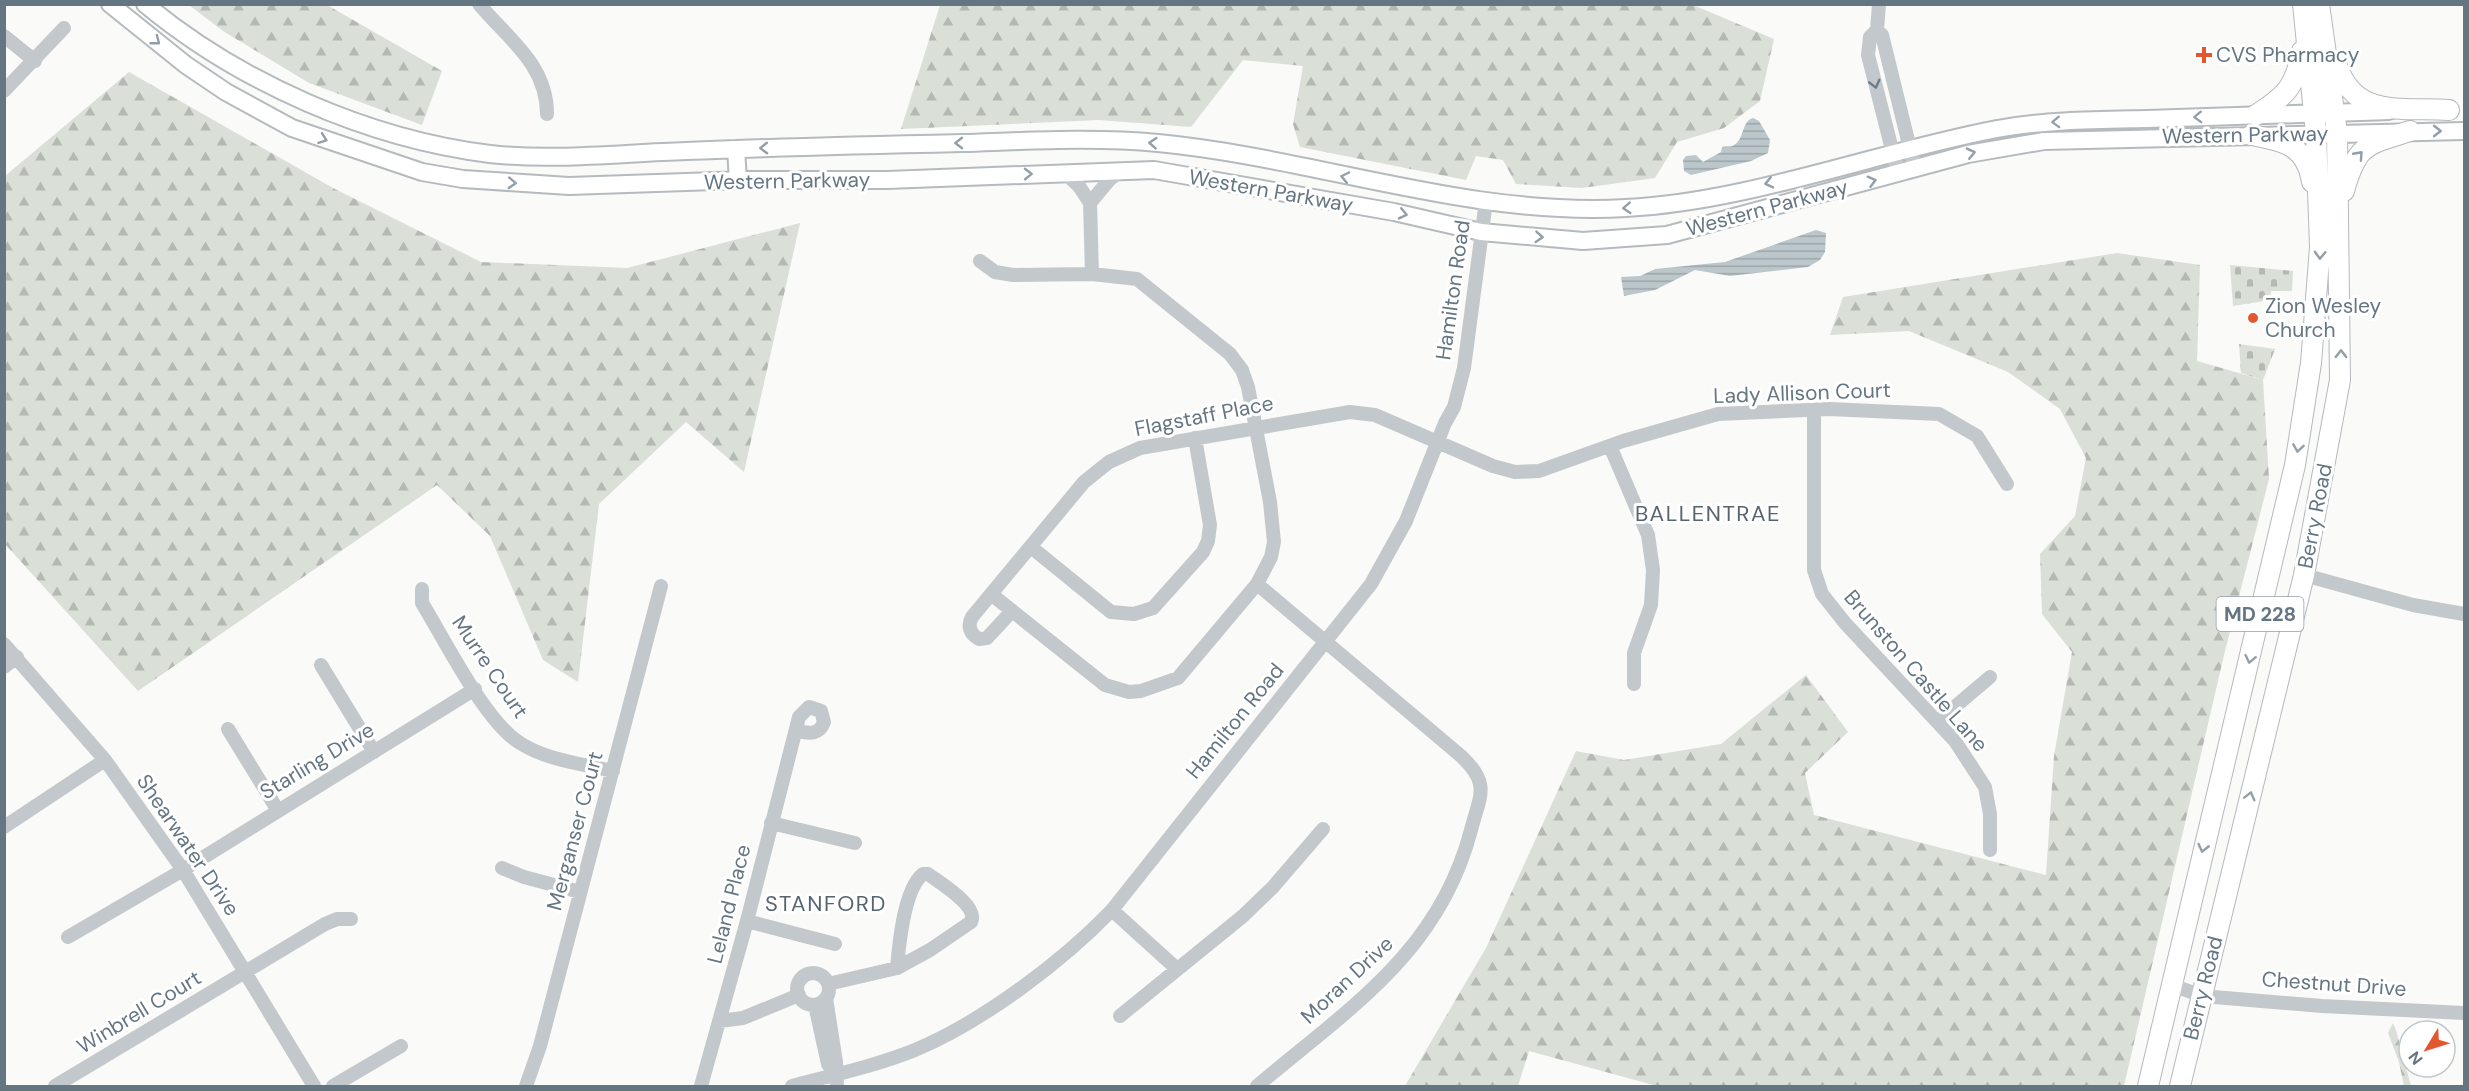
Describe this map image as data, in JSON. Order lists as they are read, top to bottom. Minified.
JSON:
{"streets":{"highway":["Berry Road","MD 228"],"main road":["Western Parkway"],"street":["Hamilton Road","Lady Allison Court","Flagstaff Place","Murre Court","Brunston Castle Lane","Starling Drive","Merganser Court","Shearwater Drive","Leland Place","Moran Drive","Chestnut Drive","Winbrell Court"]},"crossings":[["Western Parkway","Hamilton Road"],["Western Parkway","Berry Road"],["Hamilton Road","Lady Allison Court"],["Hamilton Road","Flagstaff Place"],["Hamilton Road","Moran Drive"],["Lady Allison Court","Flagstaff Place"],["Lady Allison Court","Brunston Castle Lane"],["Berry Road","Chestnut Drive"],["Murre Court","Starling Drive"],["Murre Court","Merganser Court"],["Starling Drive","Shearwater Drive"],["Shearwater Drive","Winbrell Court"]],"districts":["BALLENTRAE","STANFORD"],"places":{"health":["CVS Pharmacy"],"other":["Zion Wesley Church"]},"north":"bottom left"}
